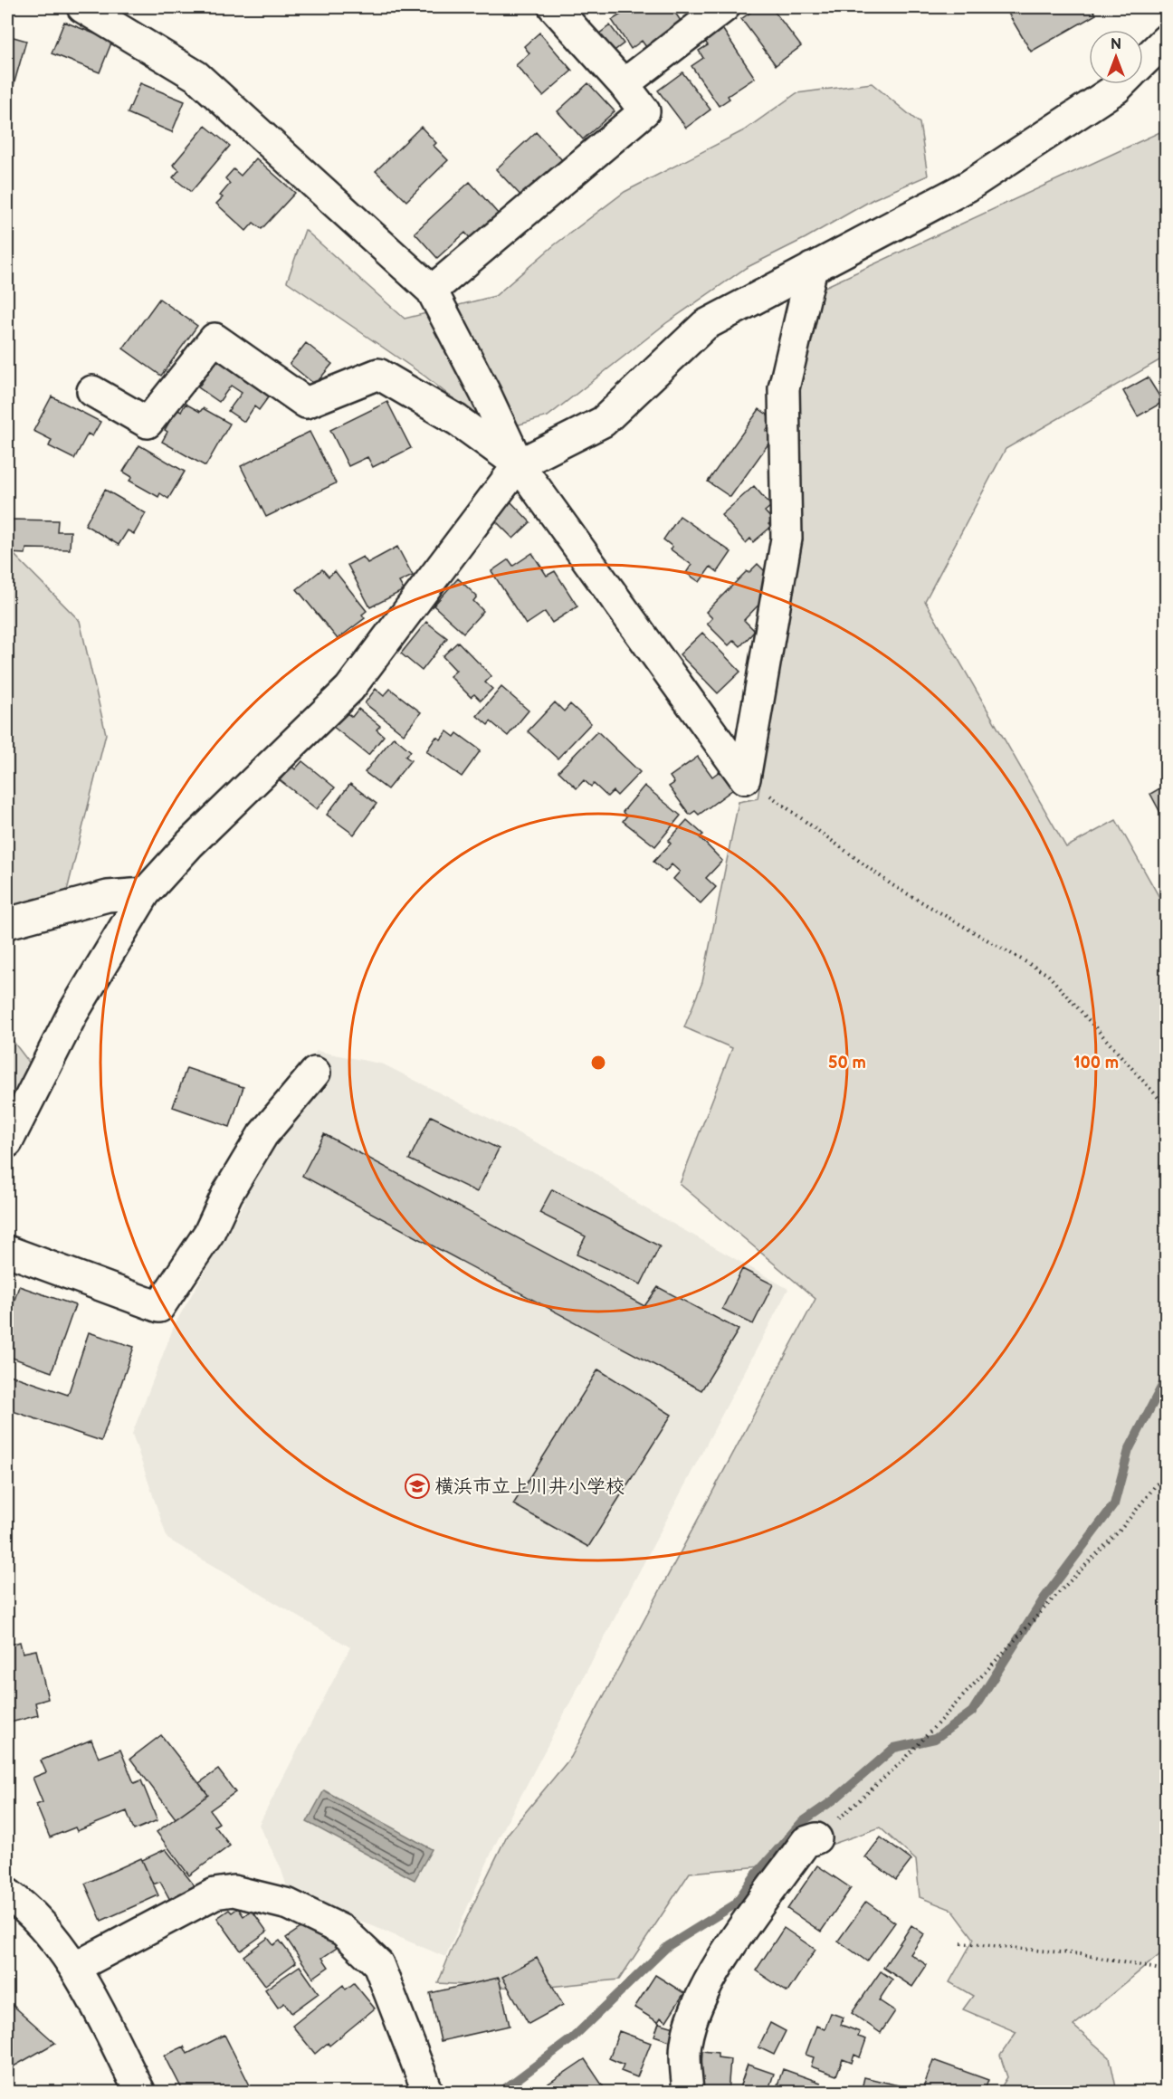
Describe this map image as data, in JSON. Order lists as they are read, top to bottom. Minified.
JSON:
{"places":{"school or university":["横浜市立上川井小学校"]},"north":"top","rings":["50 m","100 m"]}
